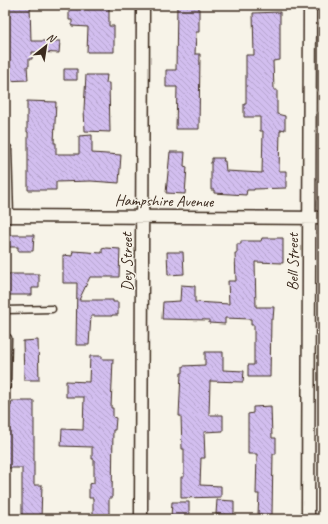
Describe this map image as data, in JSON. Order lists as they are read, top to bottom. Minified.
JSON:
{"streets":{"street":["Hampshire Avenue","Dey Street","Bell Street"]},"crossings":[["Hampshire Avenue","Dey Street"],["Hampshire Avenue","Bell Street"]],"north":"top right"}
